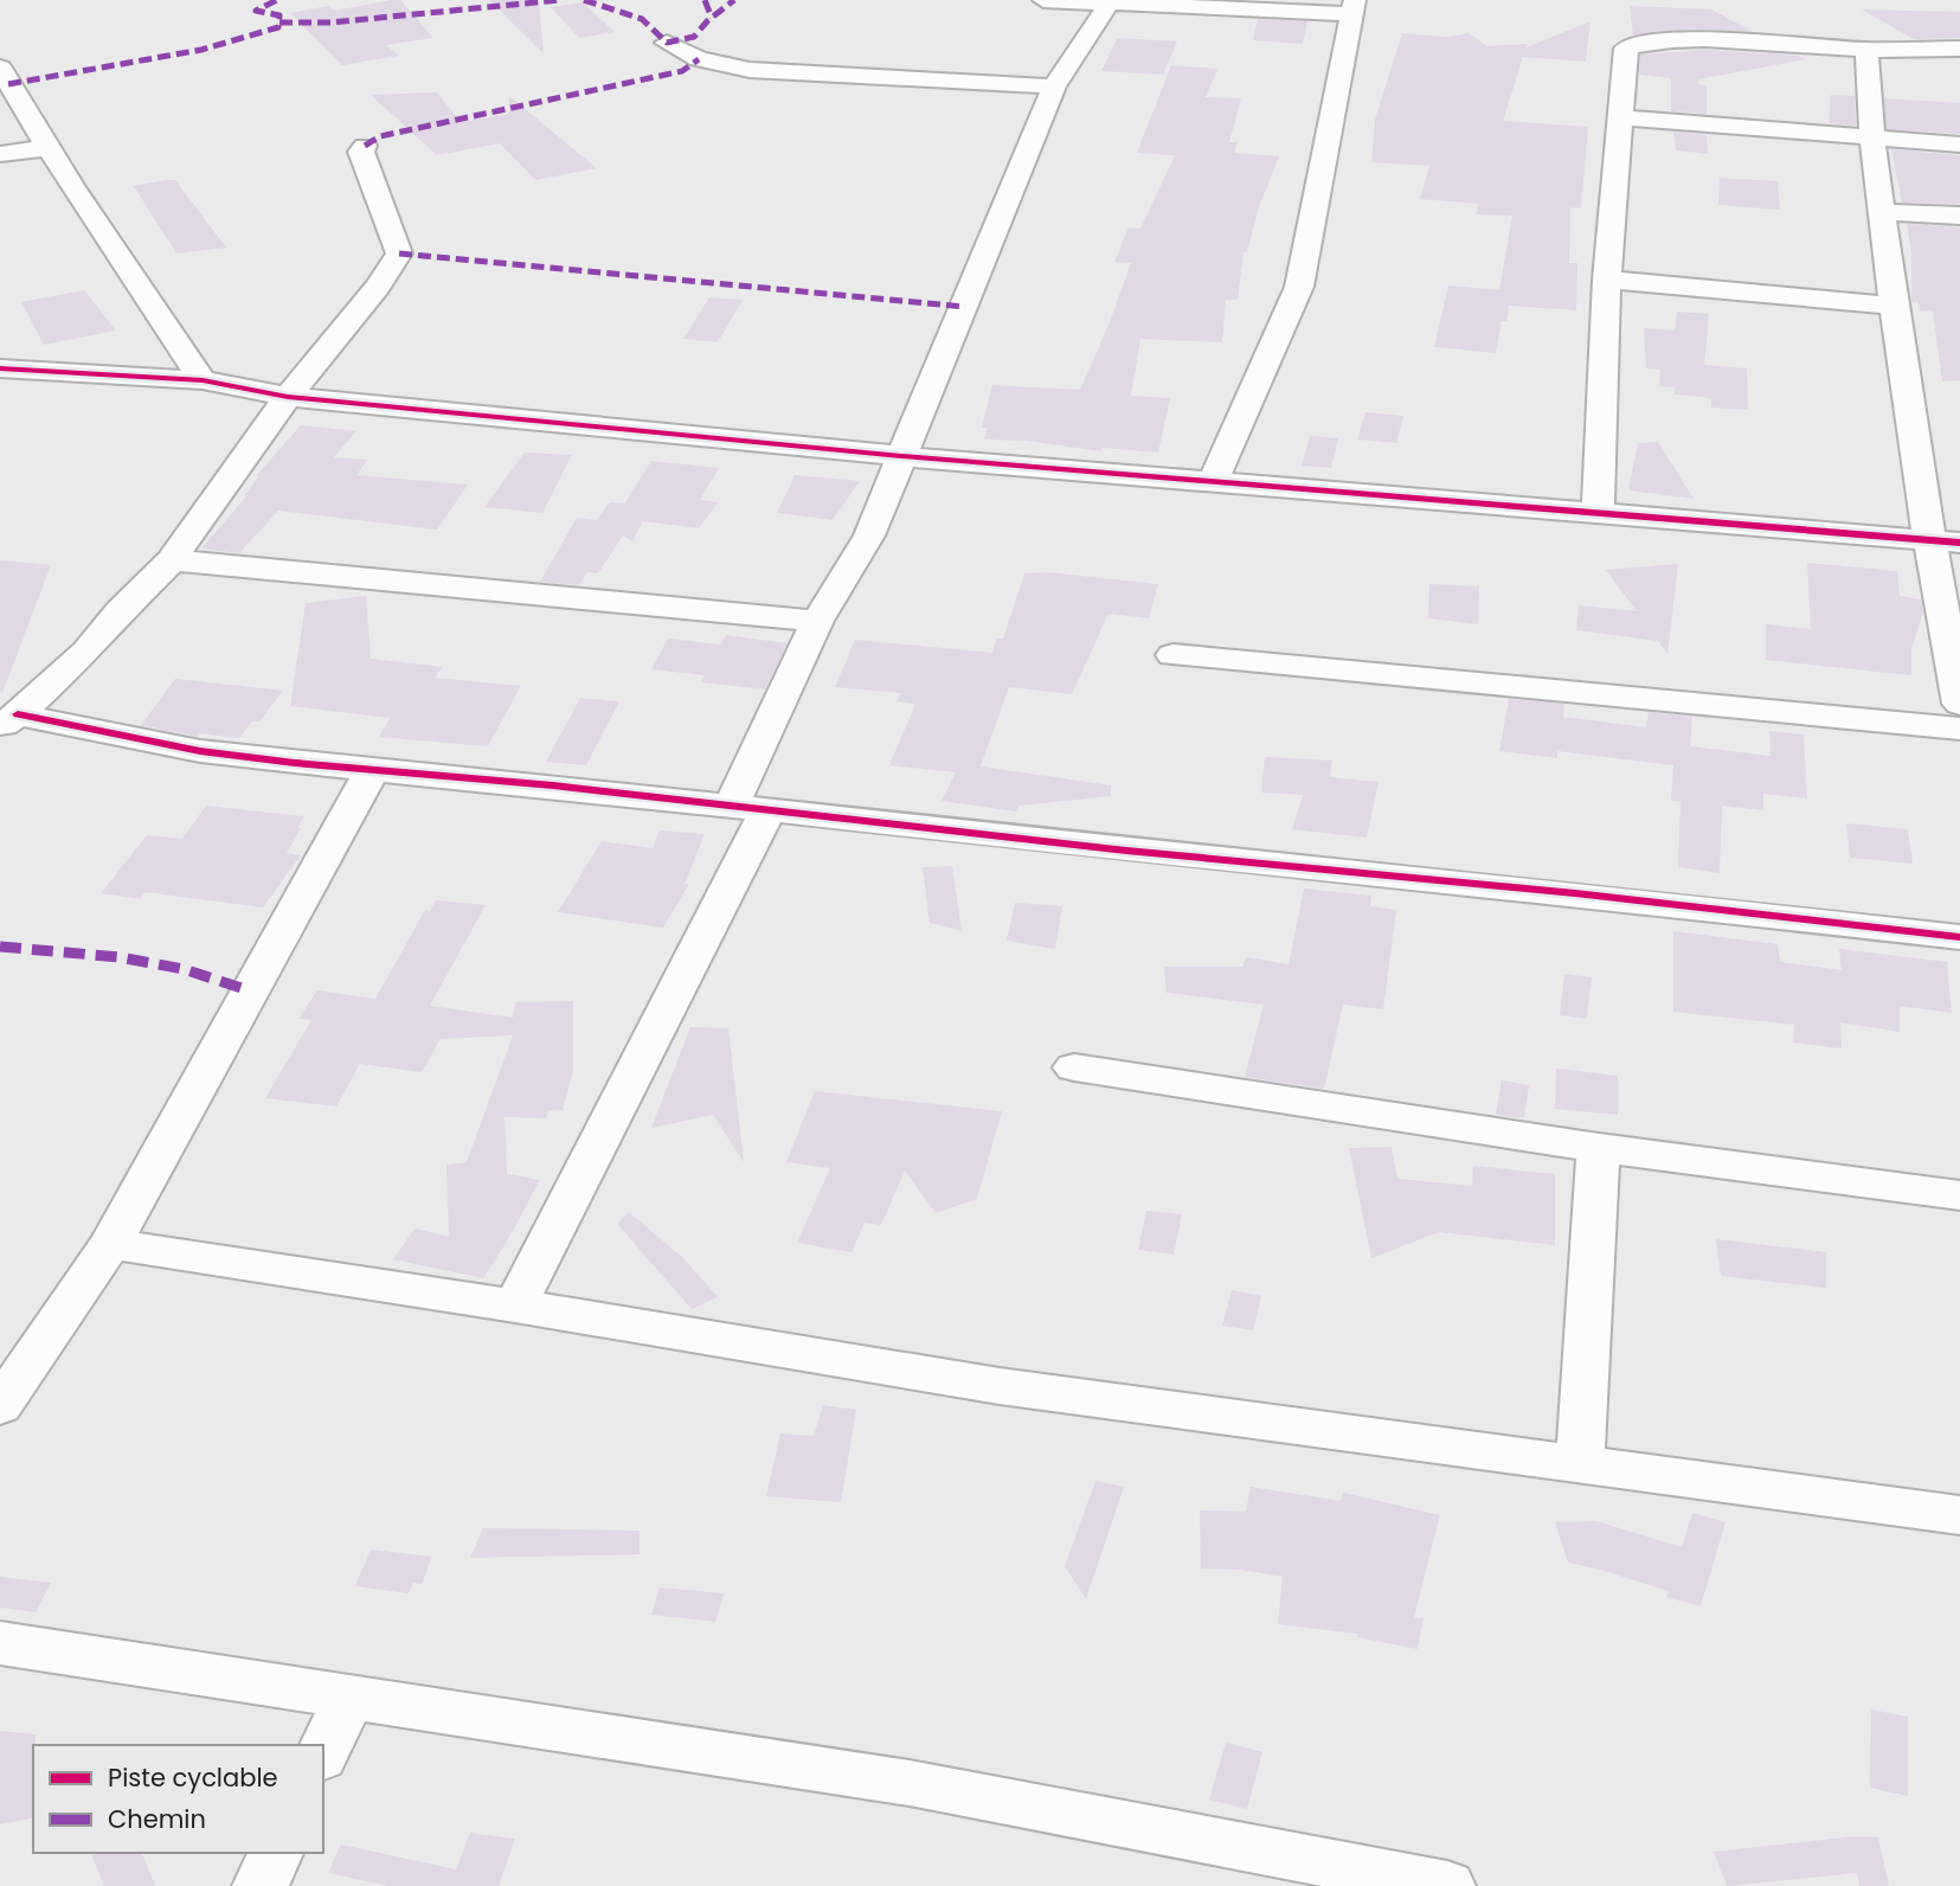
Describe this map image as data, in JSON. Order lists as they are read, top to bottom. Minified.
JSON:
{"legend":["Piste cyclable","Chemin"]}
